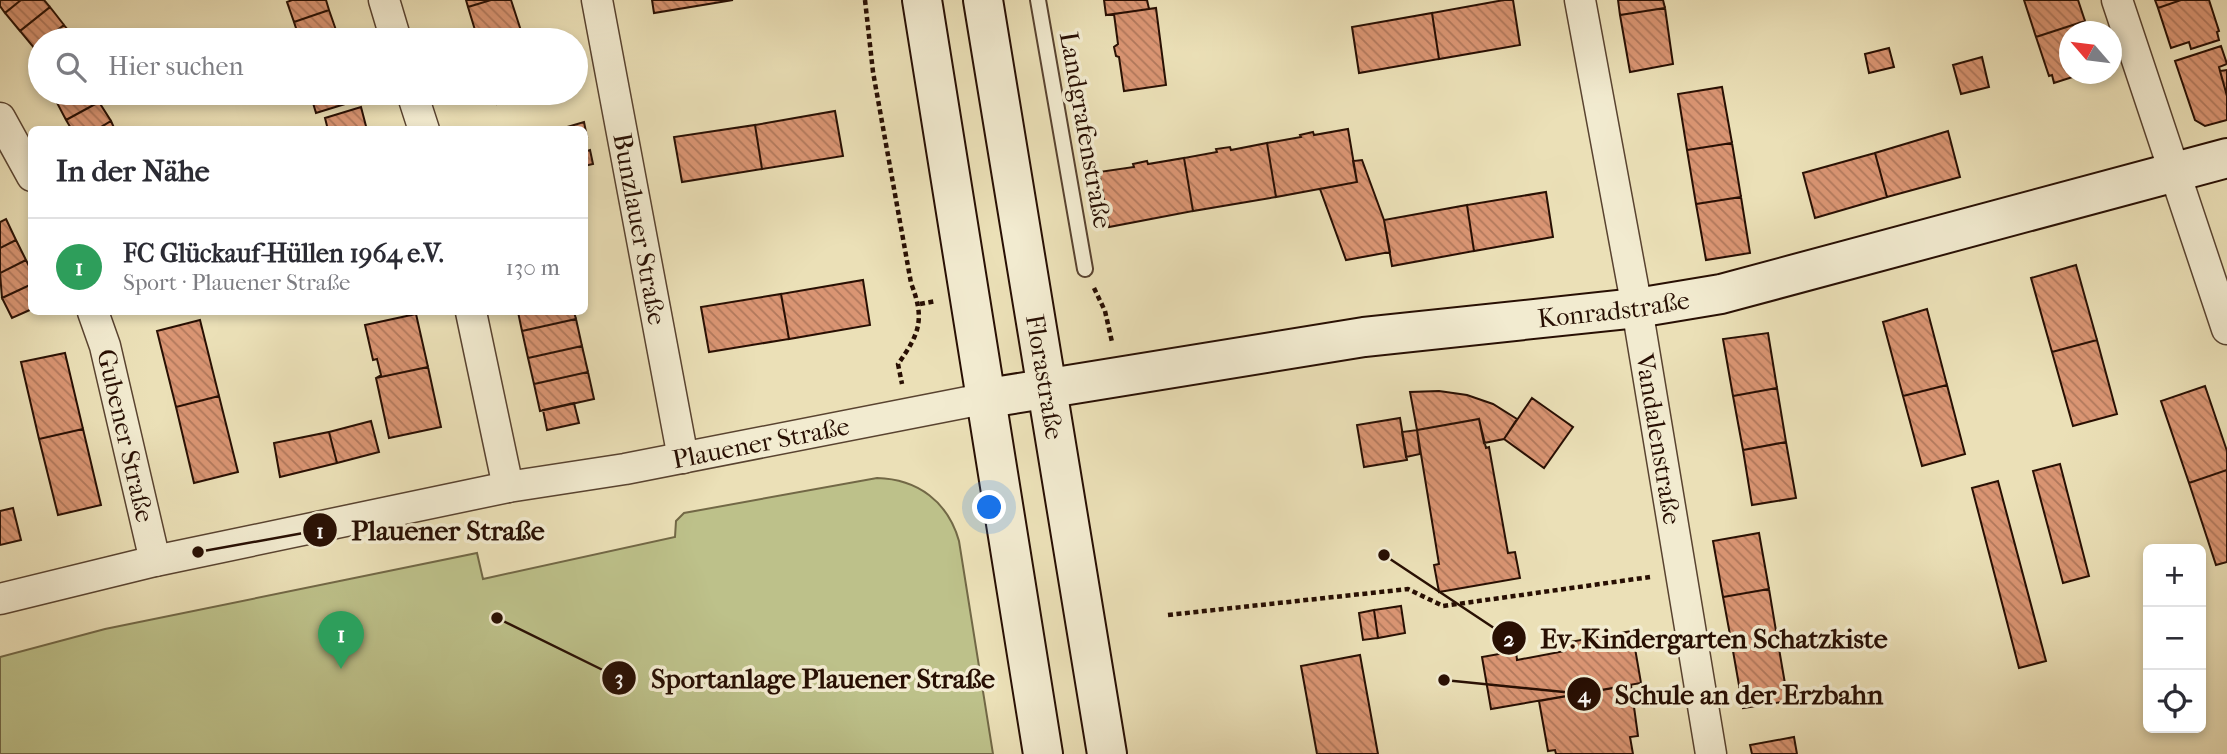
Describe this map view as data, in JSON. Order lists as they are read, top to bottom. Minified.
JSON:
{"streets":{"main road":["Konradstraße","Florastraße"],"street":["Bunzlauer Straße","Gubener Straße","Vandalenstraße","Plauener Straße"],"lane":["Landgrafenstraße"]},"crossings":[["Bunzlauer Straße","Plauener Straße"],["Konradstraße","Florastraße"],["Konradstraße","Vandalenstraße"],["Konradstraße","Plauener Straße"],["Gubener Straße","Plauener Straße"]],"places":["Plauener Straße","Ev. Kindergarten Schatzkiste","Sportanlage Plauener Straße","Schule an der Erzbahn"],"north":"top left","page":{"search":"Hier suchen","heading":"In der Nähe","list":[{"mark":"1","name":"FC Glückauf-Hüllen 1964 e.V.","note":"Sport · Plauener Straße","value":"130 m"}],"map_buttons":["+","−"],"pins":"1"}}
